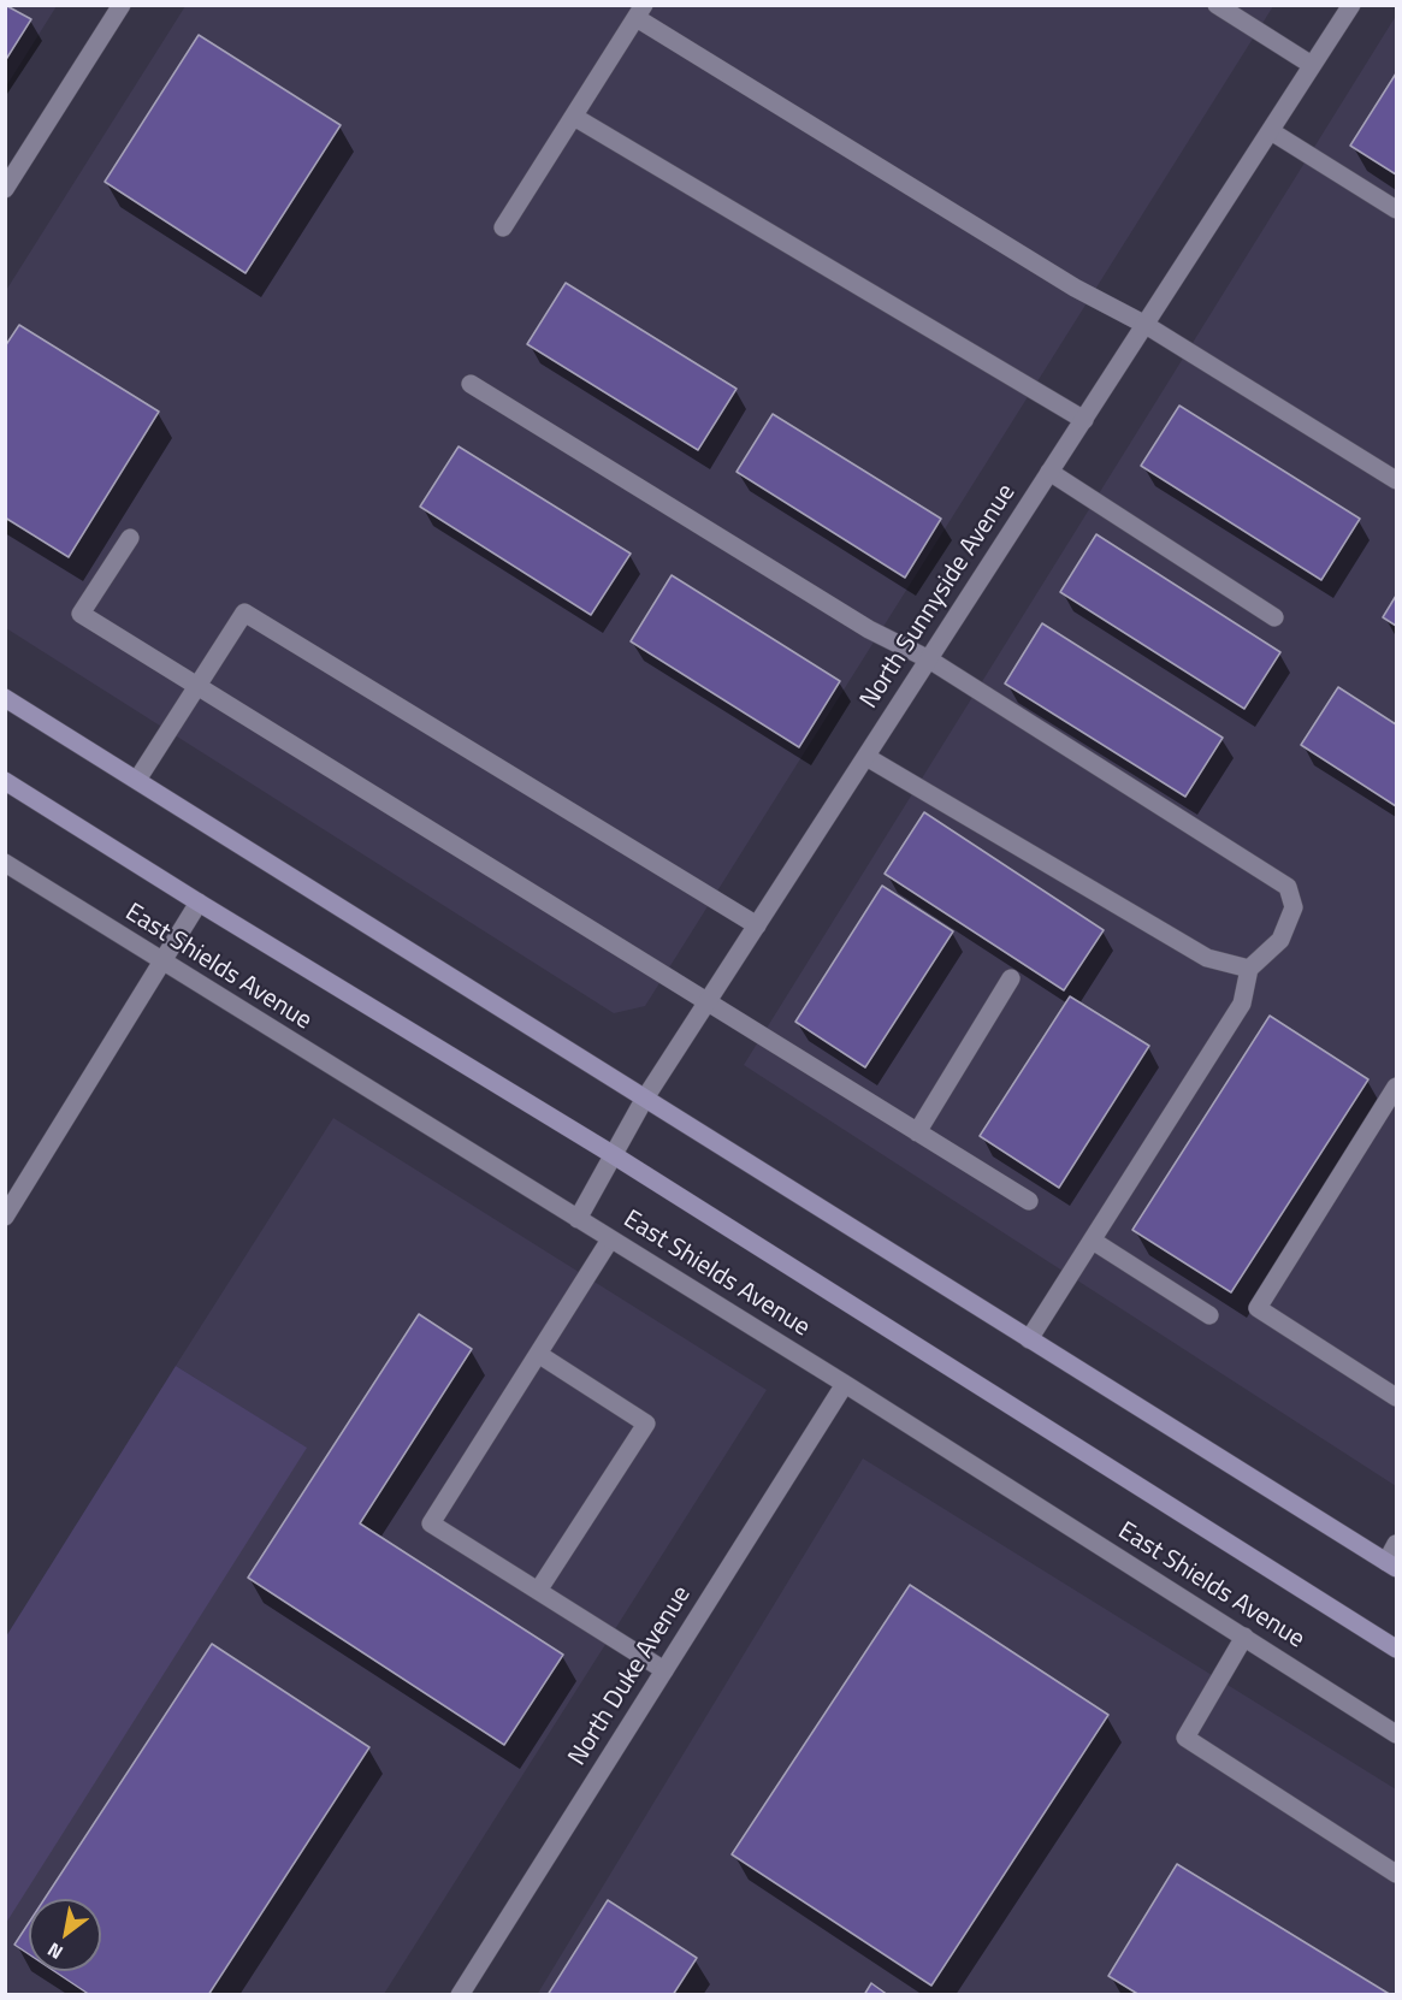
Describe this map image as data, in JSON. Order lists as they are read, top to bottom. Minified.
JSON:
{"streets":{"main road":["East Shields Avenue"],"street":["North Sunnyside Avenue","North Duke Avenue"]},"crossings":[["North Sunnyside Avenue","East Shields Avenue"],["East Shields Avenue","North Duke Avenue"]],"north":"bottom left"}
